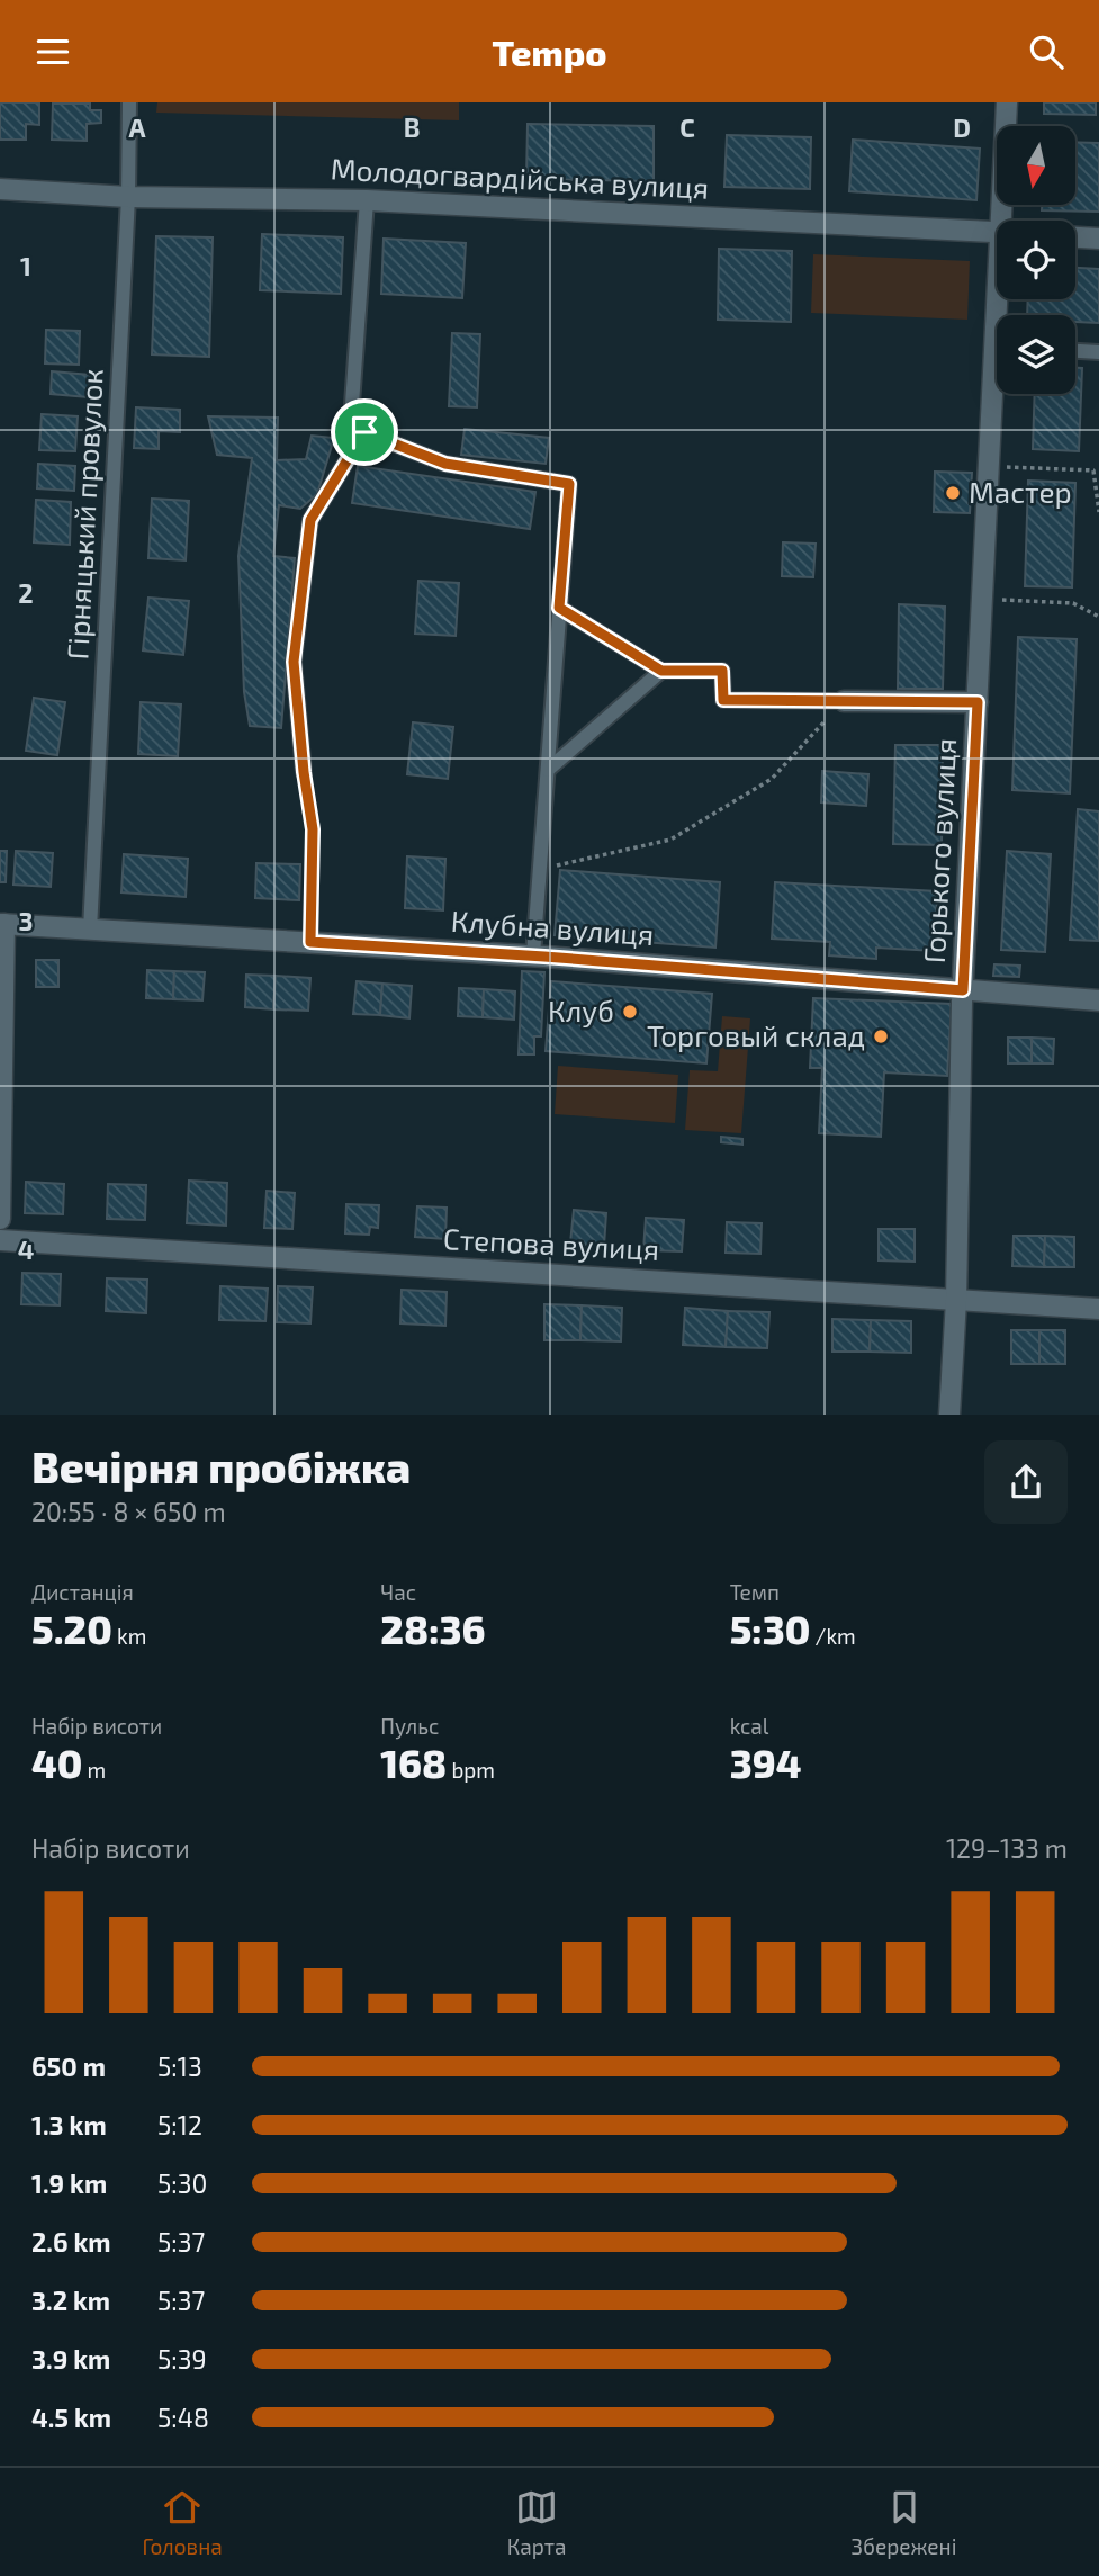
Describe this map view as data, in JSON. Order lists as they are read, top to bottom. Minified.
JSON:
{"streets":{"street":["Молодогвардійська вулиця","Горького вулиця","Клубна вулиця","Степова вулиця"],"lane":["Гірняцький провулок"]},"crossings":[["Молодогвардійська вулиця","Гірняцький провулок"],["Гірняцький провулок","Клубна вулиця"],["Горького вулиця","Клубна вулиця"],["Горького вулиця","Степова вулиця"]],"places":["Мастер","Клуб","Торговый склад"],"north":"bottom","page":{"header":"Tempo","heading":["Вечірня пробіжка","20:55 · 8 × 650 m"],"stats":[["Дистанція","5.20 km"],["Час","28:36"],["Темп","5:30 /km"],["Набір висоти","40 m"],["Пульс","168 bpm"],["kcal","394"]],"chart":["Набір висоти","129–133 m"],"list":[{"name":"650 m","note":"5:13"},{"name":"1.3 km","note":"5:12"},{"name":"1.9 km","note":"5:30"},{"name":"2.6 km","note":"5:37"},{"name":"3.2 km","note":"5:37"},{"name":"3.9 km","note":"5:39"},{"name":"4.5 km","note":"5:48"}],"tabs":["Головна","Карта","Збережені"]},"grid":{"columns":["A","B","C","D"],"rows":["1","2","3","4"]}}
